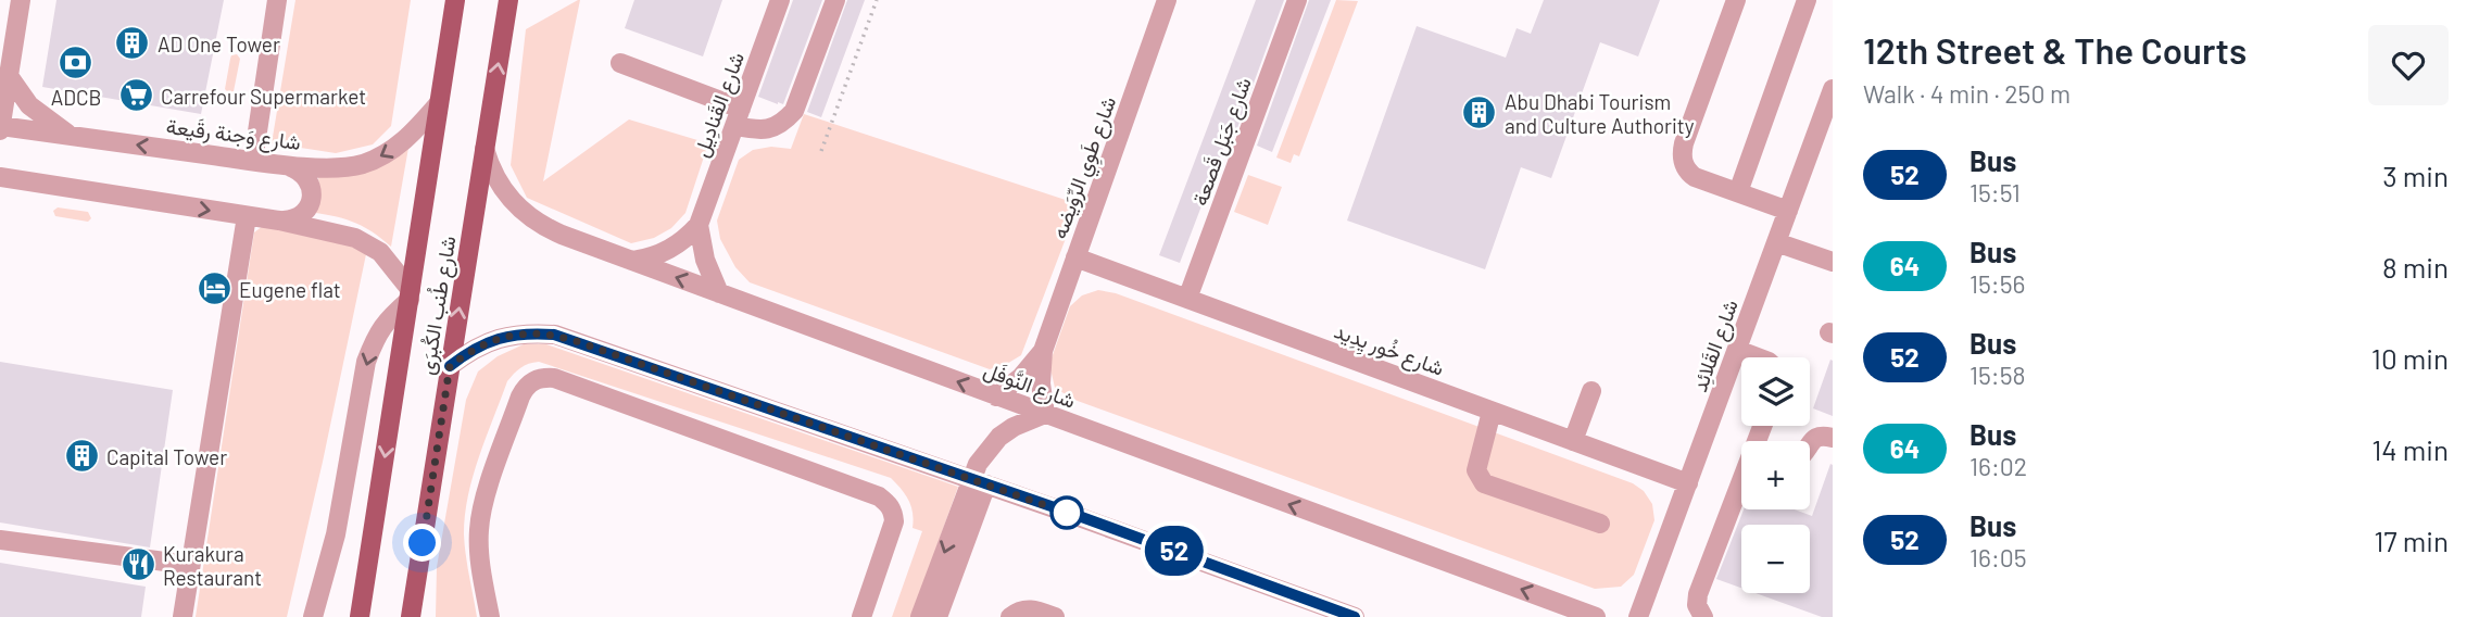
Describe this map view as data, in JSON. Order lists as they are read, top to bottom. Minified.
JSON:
{"streets":{"main road":["شارع طُنب الكُبرَى"],"street":["شارع القَنادِيل","شارع وَجنة رقَيعة","شارع جَبَل قَصعة","شارع طَوِي الرِّوَيضه","شارع القَلائِد","شارع خُور يِدِيد","شارع النَّوفَل"]},"crossings":[["شارع وَجنة رقَيعة","شارع طُنب الكُبرَى"],["شارع جَبَل قَصعة","شارع خُور يِدِيد"],["شارع طَوِي الرِّوَيضه","شارع خُور يِدِيد"],["شارع طَوِي الرِّوَيضه","شارع النَّوفَل"],["شارع طُنب الكُبرَى","شارع النَّوفَل"],["شارع القَلائِد","شارع خُور يِدِيد"]],"places":{"building":["AD One Tower","Abu Dhabi Tourism and Culture Authority","Capital Tower"],"bank":["ADCB"],"supermarket":["Carrefour Supermarket"],"hotel":["Eugene flat"],"restaurant":["Kurakura Restaurant"]},"lines":["bus line 52"],"page":{"on_map":"52","heading":["12th Street & The Courts","Walk · 4 min · 250 m"],"list":[{"mark":"52","name":"Bus","note":"15:51","value":"3 min"},{"mark":"64","name":"Bus","note":"15:56","value":"8 min"},{"mark":"52","name":"Bus","note":"15:58","value":"10 min"},{"mark":"64","name":"Bus","note":"16:02","value":"14 min"},{"mark":"52","name":"Bus","note":"16:05","value":"17 min"}],"map_buttons":["+","−"]}}
